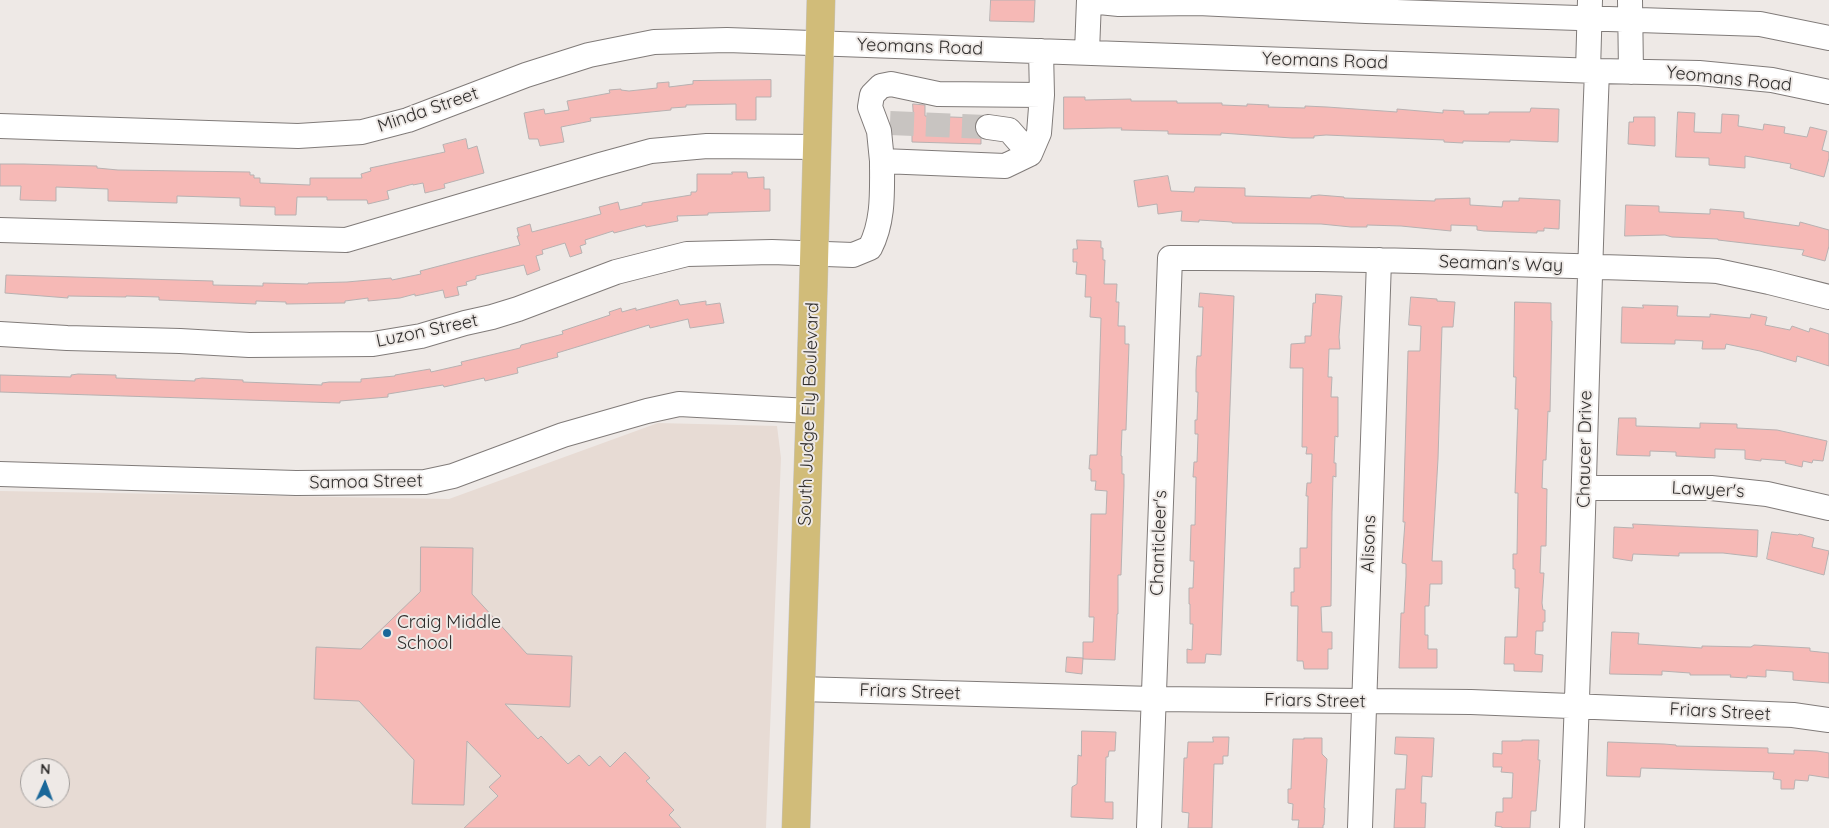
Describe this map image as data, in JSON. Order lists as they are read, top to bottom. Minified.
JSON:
{"streets":{"main road":["South Judge Ely Boulevard"],"street":["Yeomans Road","Minda Street","Seaman's Way","Luzon Street","Chaucer Drive","Samoa Street","Lawyer's","Chanticleer's","Alisons","Friars Street"]},"crossings":[["Yeomans Road","Minda Street"],["Yeomans Road","South Judge Ely Boulevard"],["Yeomans Road","Chaucer Drive"],["Minda Street","South Judge Ely Boulevard"],["Seaman's Way","Chaucer Drive"],["Seaman's Way","Chanticleer's"],["Seaman's Way","Alisons"],["Luzon Street","South Judge Ely Boulevard"],["South Judge Ely Boulevard","Samoa Street"],["South Judge Ely Boulevard","Friars Street"],["Chaucer Drive","Lawyer's"],["Chaucer Drive","Friars Street"],["Chanticleer's","Friars Street"],["Alisons","Friars Street"]],"places":["Craig Middle School"],"north":"top"}
